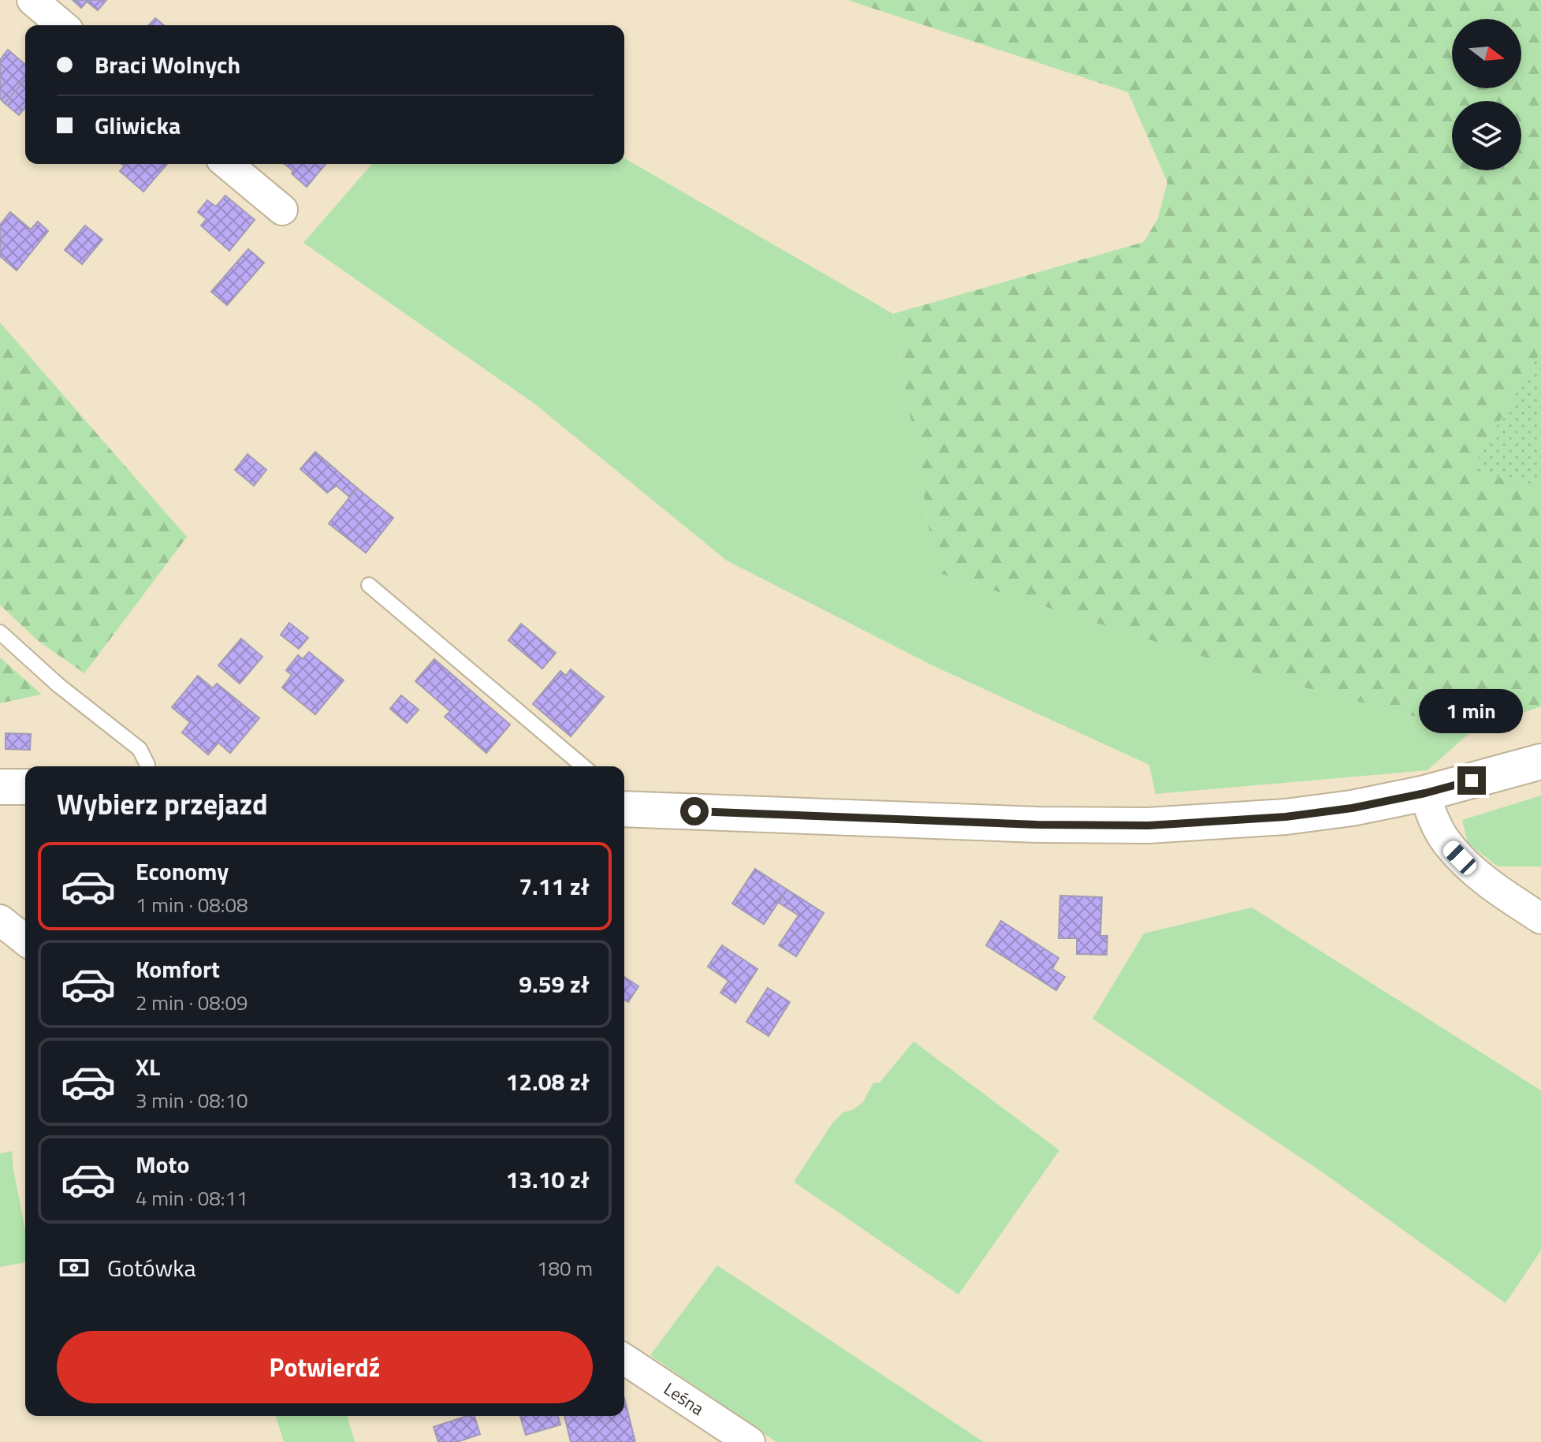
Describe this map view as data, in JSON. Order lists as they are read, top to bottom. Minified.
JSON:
{"streets":{"street":["Leśna"]},"north":"right","page":{"banner":["Braci Wolnych","Gliwicka"],"bubble":"1 min","heading":"Wybierz przejazd","list":[{"name":"Economy","note":"1 min · 08:08","value":"7.11 zł"},{"name":"Komfort","note":"2 min · 08:09","value":"9.59 zł"},{"name":"XL","note":"3 min · 08:10","value":"12.08 zł"},{"name":"Moto","note":"4 min · 08:11","value":"13.10 zł"}],"pay":["Gotówka","180 m"],"buttons":"Potwierdź"}}
